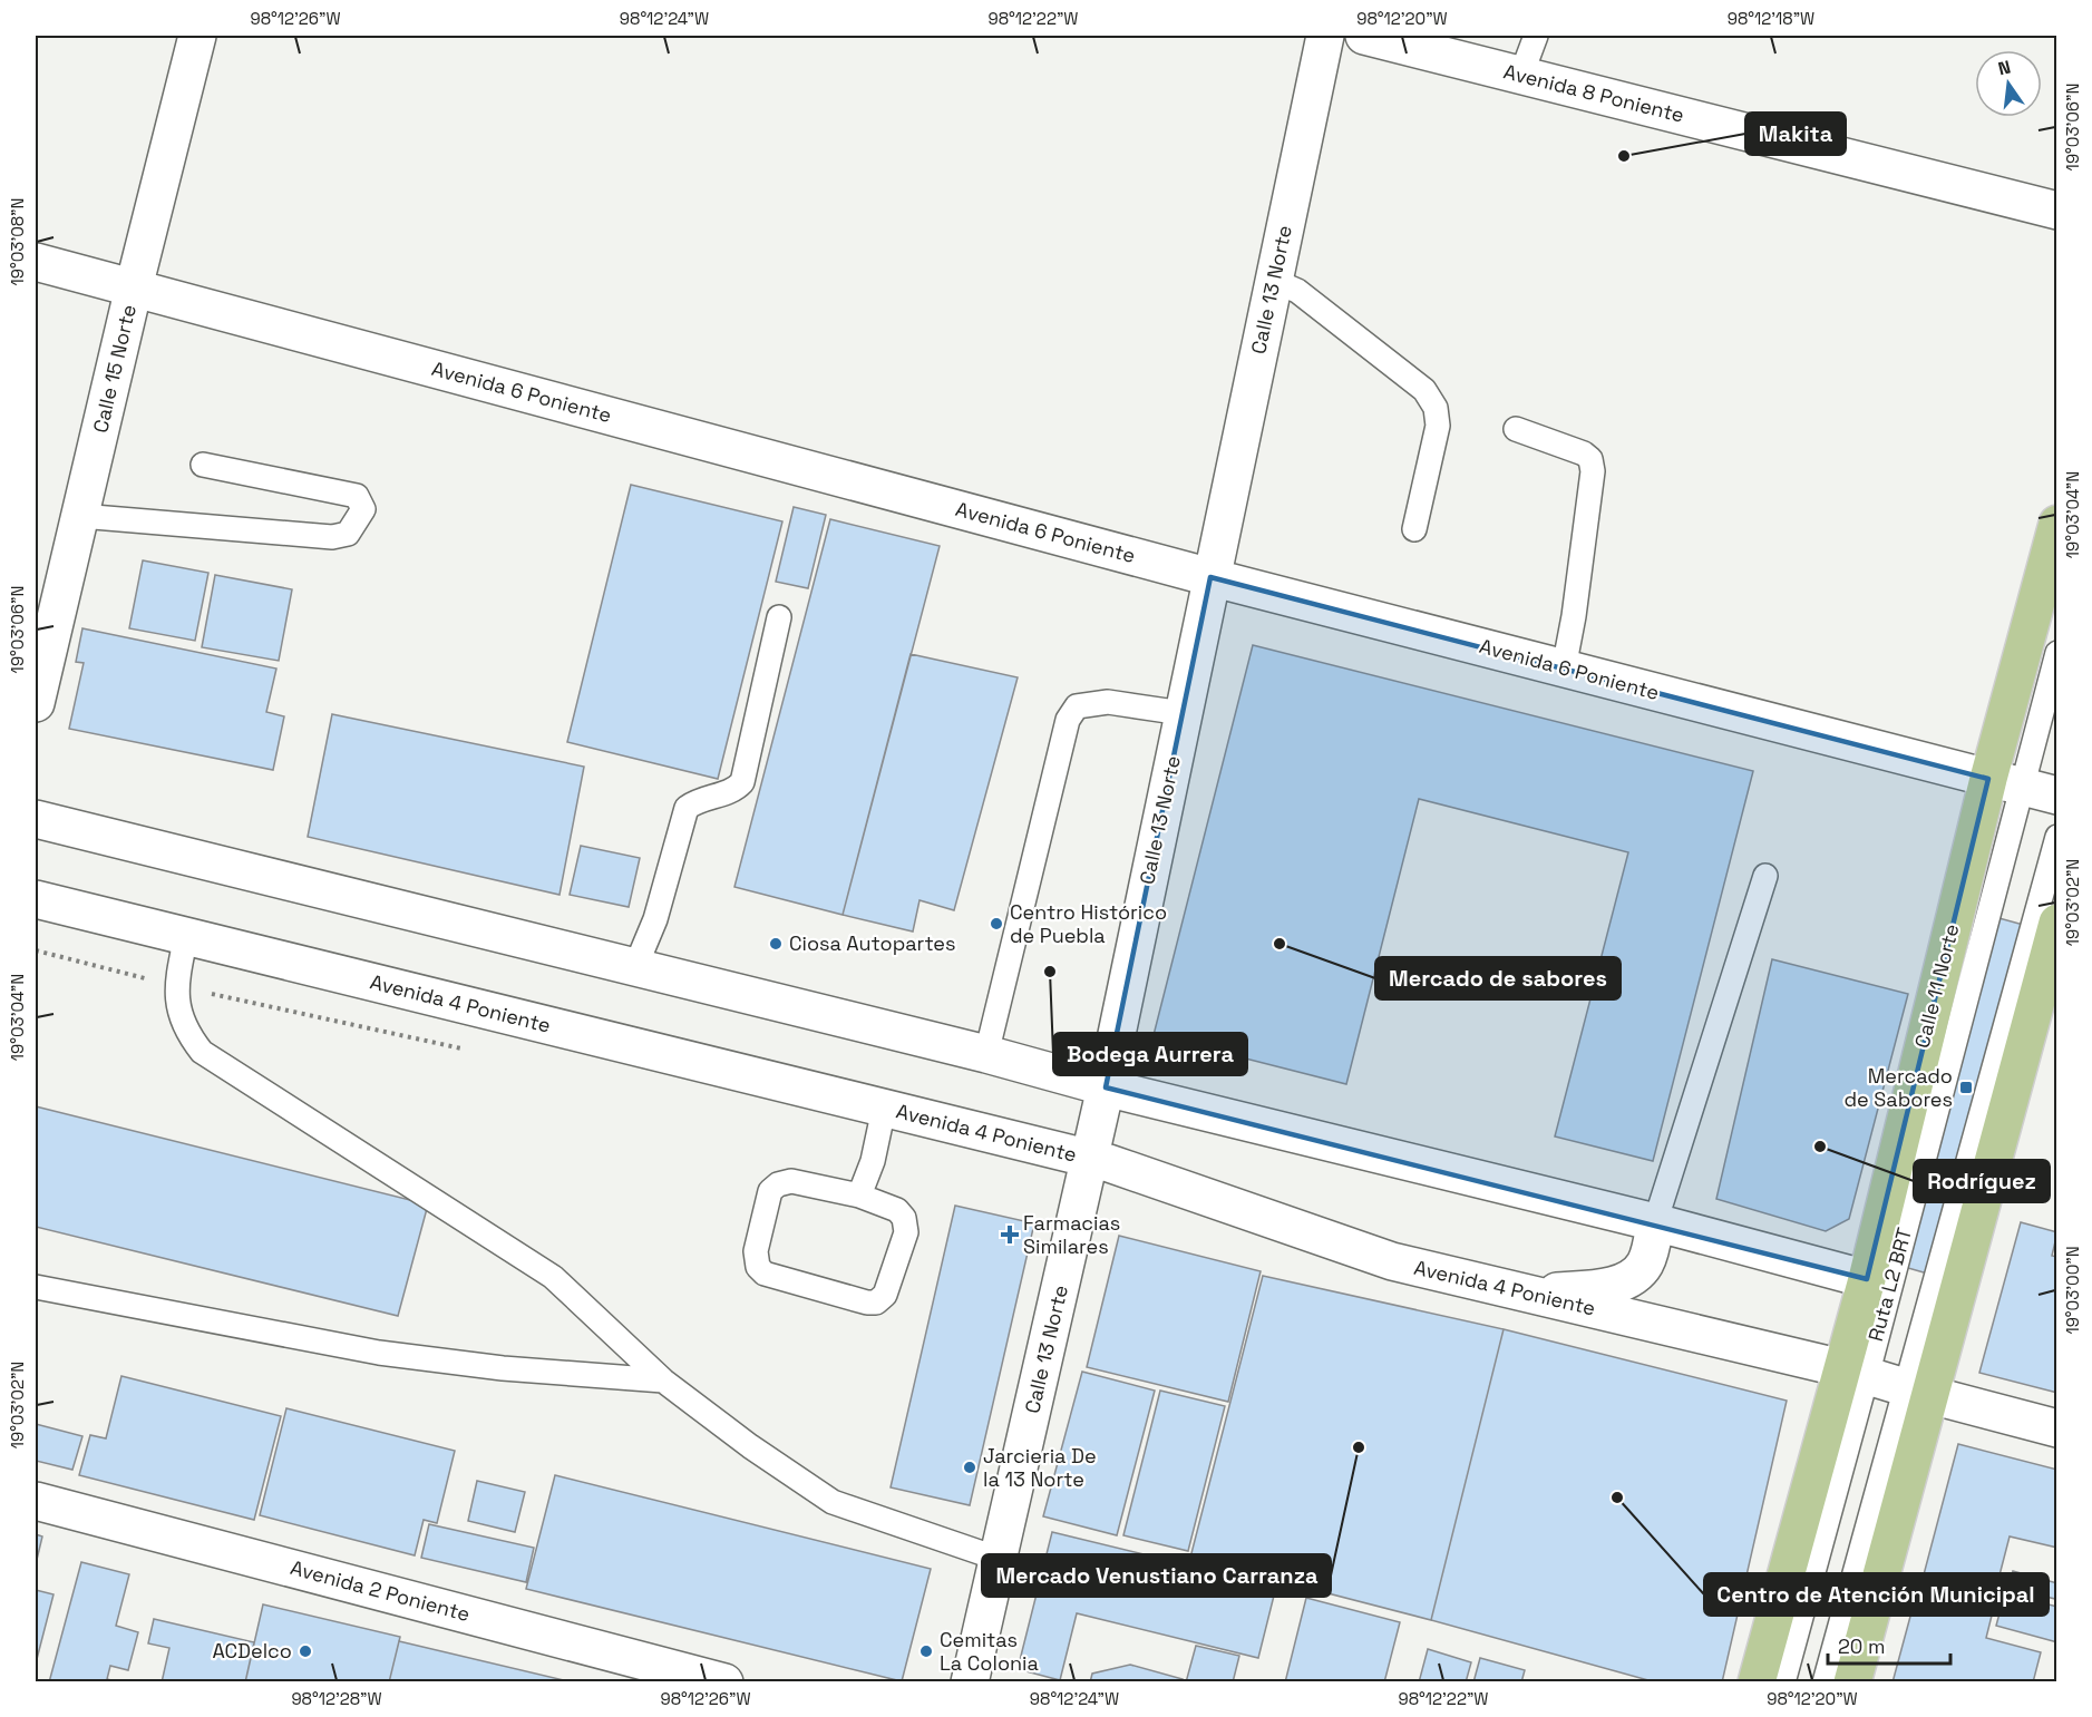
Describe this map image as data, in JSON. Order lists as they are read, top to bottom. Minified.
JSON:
{"streets":{"main road":["Calle 11 Norte"],"street":["Avenida 8 Poniente","Calle 13 Norte","Calle 15 Norte","Avenida 6 Poniente","Avenida 4 Poniente","Avenida 2 Poniente"],"lane":["Ruta L2 BRT"]},"crossings":[["Calle 13 Norte","Avenida 6 Poniente"],["Calle 13 Norte","Avenida 4 Poniente"],["Calle 15 Norte","Avenida 6 Poniente"],["Avenida 6 Poniente","Calle 11 Norte"],["Avenida 6 Poniente","Ruta L2 BRT"],["Calle 11 Norte","Avenida 4 Poniente"],["Calle 11 Norte","Ruta L2 BRT"],["Avenida 4 Poniente","Ruta L2 BRT"]],"places":{"other":["Makita","Centro Histórico de Puebla","Ciosa Autopartes","Mercado de sabores","Bodega Aurrera","Rodríguez","Mercado Venustiano Carranza","Jarcieria De la 13 Norte","Centro de Atención Municipal","ACDelco","Cemitas La Colonia"],"transit":["Mercado de Sabores"],"health":["Farmacias Similares"]},"scale_bar":"20 m","north":"top","coordinates":["98°12'26\"W","98°12'24\"W","98°12'22\"W","98°12'20\"W","98°12'18\"W","19°03'06\"N","19°03'08\"N","19°03'04\"N","19°03'02\"N","19°03'00\"N","98°12'28\"W"]}
